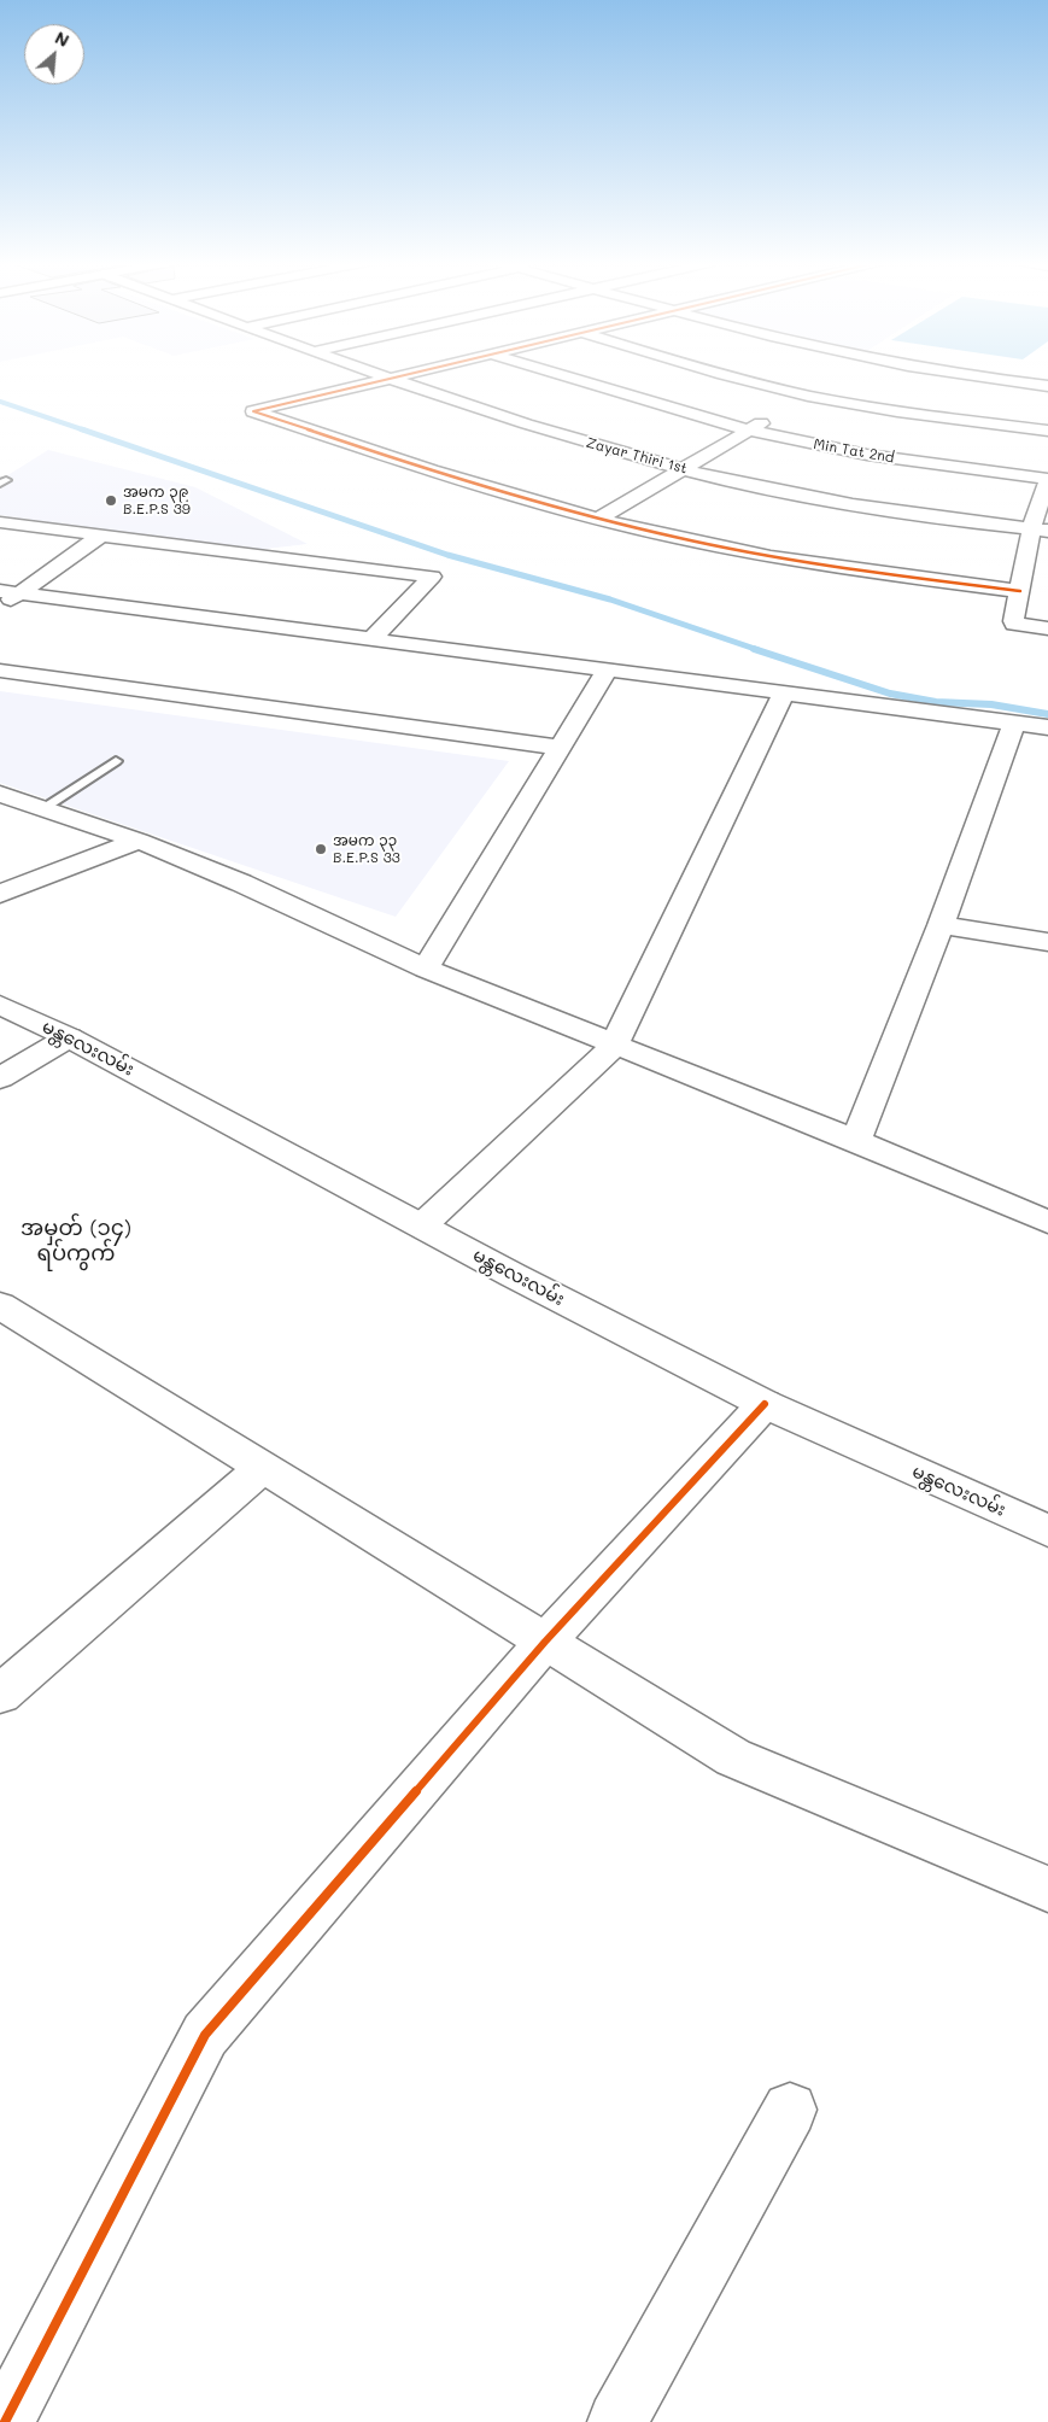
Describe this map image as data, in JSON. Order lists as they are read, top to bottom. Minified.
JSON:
{"streets":{"street":["Min Tat 2nd","Zayar Thiri 1st","မန္တလေးလမ်း"]},"crossings":[["Min Tat 2nd","Zayar Thiri 1st"]],"districts":["အမှတ် (၁၄) ရပ်ကွက်"],"places":["အမက ၃၉ B.E.P.S 39","အမက ၃၃ B.E.P.S 33"],"north":"top right"}
